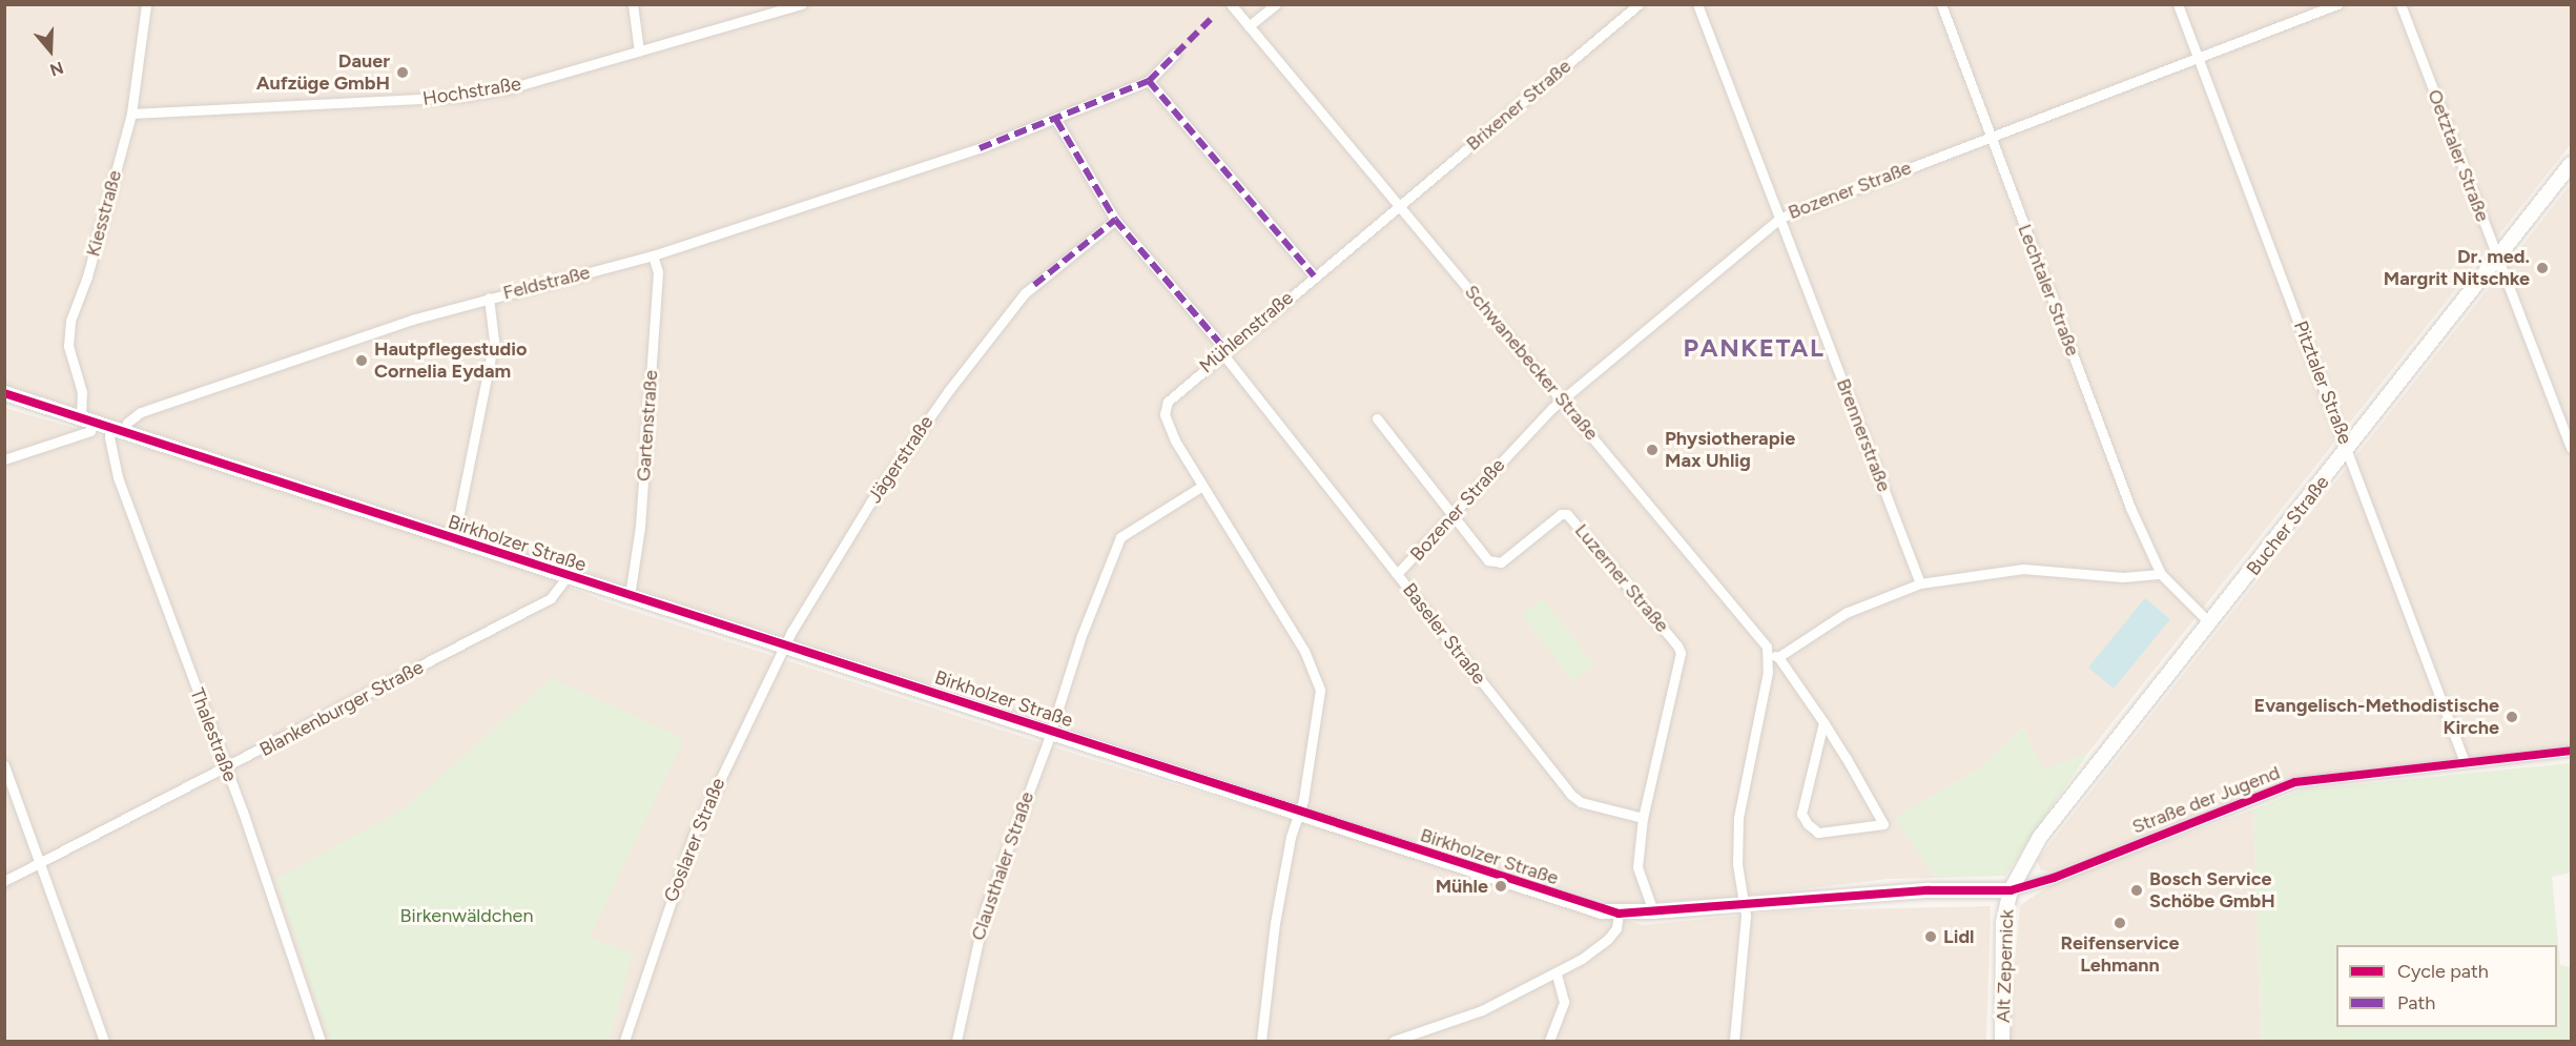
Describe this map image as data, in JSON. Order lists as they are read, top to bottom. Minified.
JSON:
{"streets":{"street":["Hochstraße","Brixener Straße","Oetztaler Straße","Bozener Straße","Kiesstraße","Feldstraße","Lechtaler Straße","Mühlenstraße","Schwanebecker Straße","Pitztaler Straße","Gartenstraße","Brennerstraße","Jägerstraße","Bucher Straße","Birkholzer Straße","Luzerner Straße","Baseler Straße","Blankenburger Straße","Thalestraße","Straße der Jugend","Goslarer Straße","Clausthaler Straße","Alt Zepernick"]},"crossings":[["Hochstraße","Kiesstraße"],["Brixener Straße","Mühlenstraße"],["Brixener Straße","Schwanebecker Straße"],["Oetztaler Straße","Bucher Straße"],["Bozener Straße","Lechtaler Straße"],["Bozener Straße","Schwanebecker Straße"],["Bozener Straße","Pitztaler Straße"],["Bozener Straße","Brennerstraße"],["Bozener Straße","Luzerner Straße"],["Bozener Straße","Baseler Straße"],["Kiesstraße","Birkholzer Straße"],["Feldstraße","Gartenstraße"],["Feldstraße","Birkholzer Straße"],["Feldstraße","Baseler Straße"],["Feldstraße","Thalestraße"],["Lechtaler Straße","Bucher Straße"],["Mühlenstraße","Schwanebecker Straße"],["Mühlenstraße","Birkholzer Straße"],["Mühlenstraße","Baseler Straße"],["Pitztaler Straße","Bucher Straße"],["Pitztaler Straße","Straße der Jugend"],["Gartenstraße","Birkholzer Straße"],["Jägerstraße","Birkholzer Straße"],["Jägerstraße","Baseler Straße"],["Jägerstraße","Goslarer Straße"],["Bucher Straße","Birkholzer Straße"],["Bucher Straße","Straße der Jugend"],["Bucher Straße","Alt Zepernick"],["Birkholzer Straße","Luzerner Straße"],["Birkholzer Straße","Blankenburger Straße"],["Birkholzer Straße","Thalestraße"],["Birkholzer Straße","Straße der Jugend"],["Birkholzer Straße","Goslarer Straße"],["Birkholzer Straße","Clausthaler Straße"],["Birkholzer Straße","Alt Zepernick"],["Luzerner Straße","Baseler Straße"],["Blankenburger Straße","Thalestraße"],["Straße der Jugend","Alt Zepernick"]],"districts":["PANKETAL"],"parks":["Birkenwäldchen"],"places":["Dauer Aufzüge GmbH","Dr. med. Margrit Nitschke","Hautpflegestudio Cornelia Eydam","Physiotherapie Max Uhlig","Evangelisch-Methodistische Kirche","Mühle","Bosch Service Schöbe GmbH","Reifenservice Lehmann","Lidl"],"legend":["Cycle path","Path"],"north":"bottom"}
